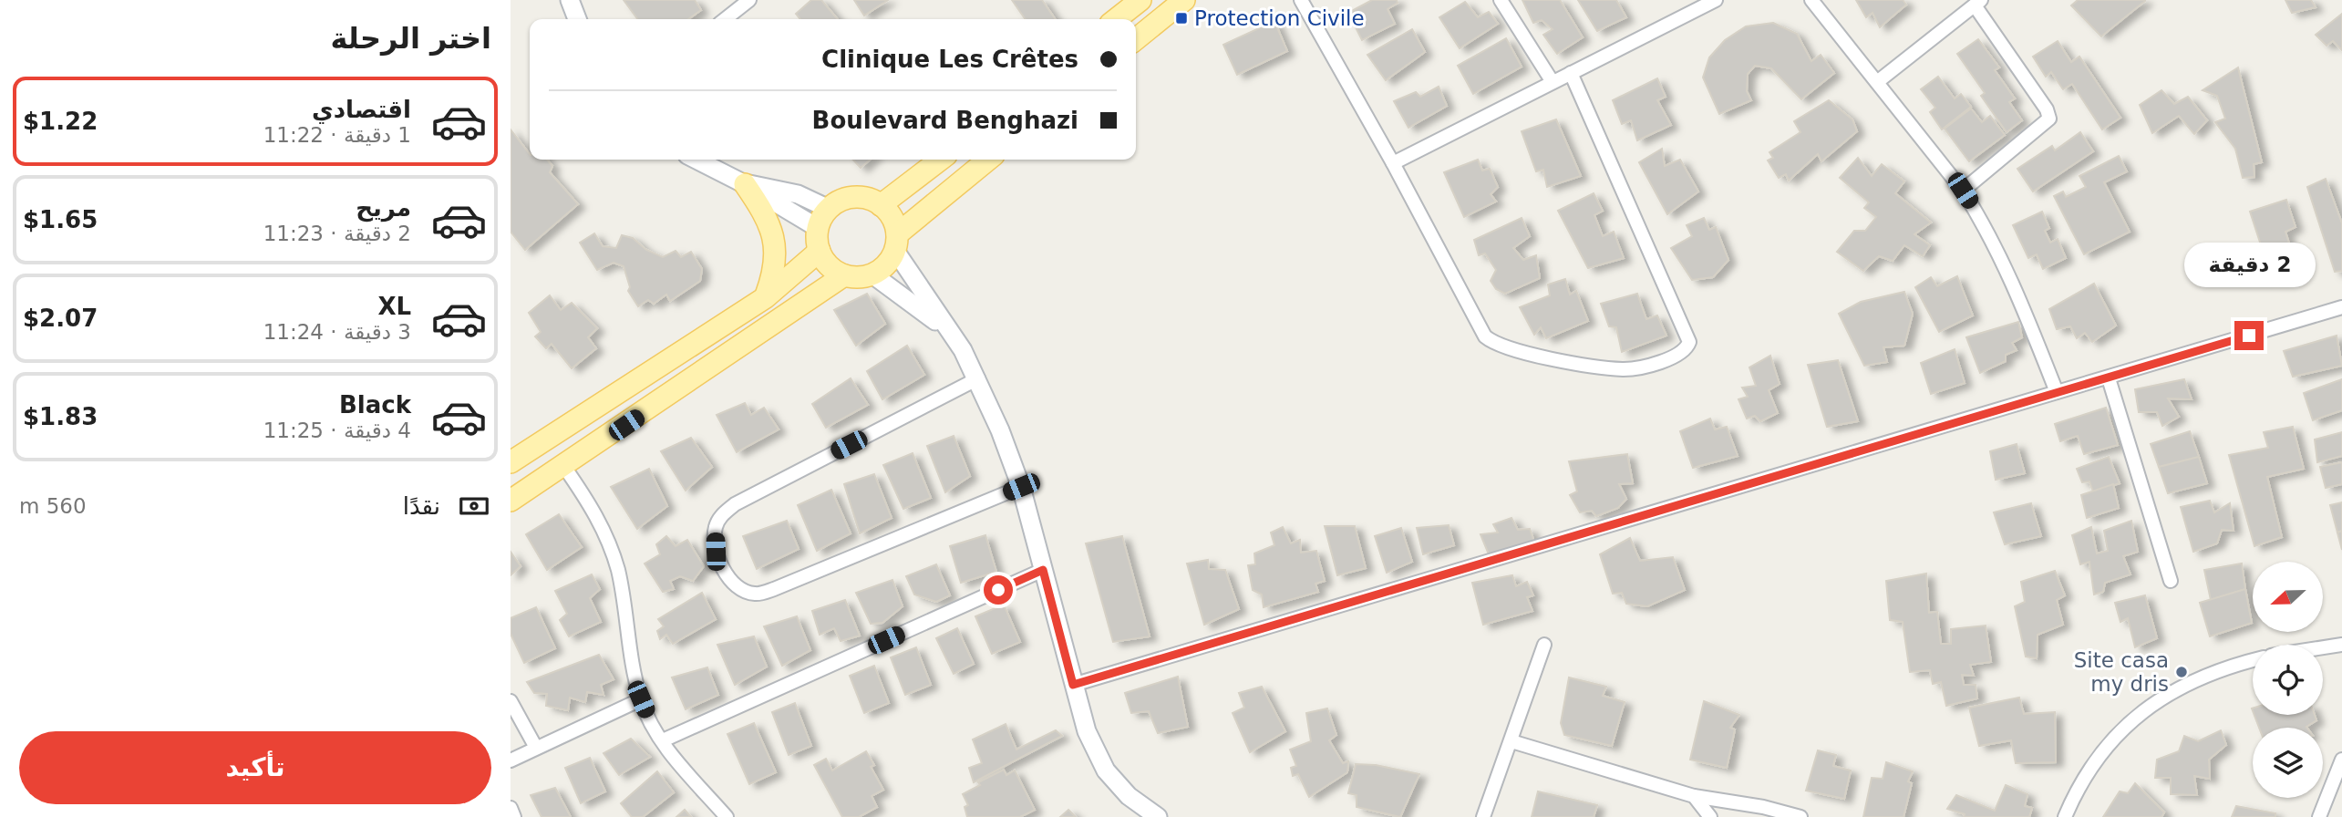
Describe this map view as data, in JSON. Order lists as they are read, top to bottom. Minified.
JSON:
{"places":{"transit":["Protection Civile"],"other":["Site casa my dris"]},"north":"left","page":{"heading":"اختر الرحلة","banner":["Clinique Les Crêtes","Boulevard Benghazi"],"list":[{"name":"اقتصادي","note":"1 دقيقة · 11:22","value":"$1.22"},{"name":"مريح","note":"2 دقيقة · 11:23","value":"$1.65"},{"name":"XL","note":"3 دقيقة · 11:24","value":"$2.07"},{"name":"Black","note":"4 دقيقة · 11:25","value":"$1.83"}],"bubble":"2 دقيقة","pay":["نقدًا","560 m"],"buttons":"تأكيد"}}
